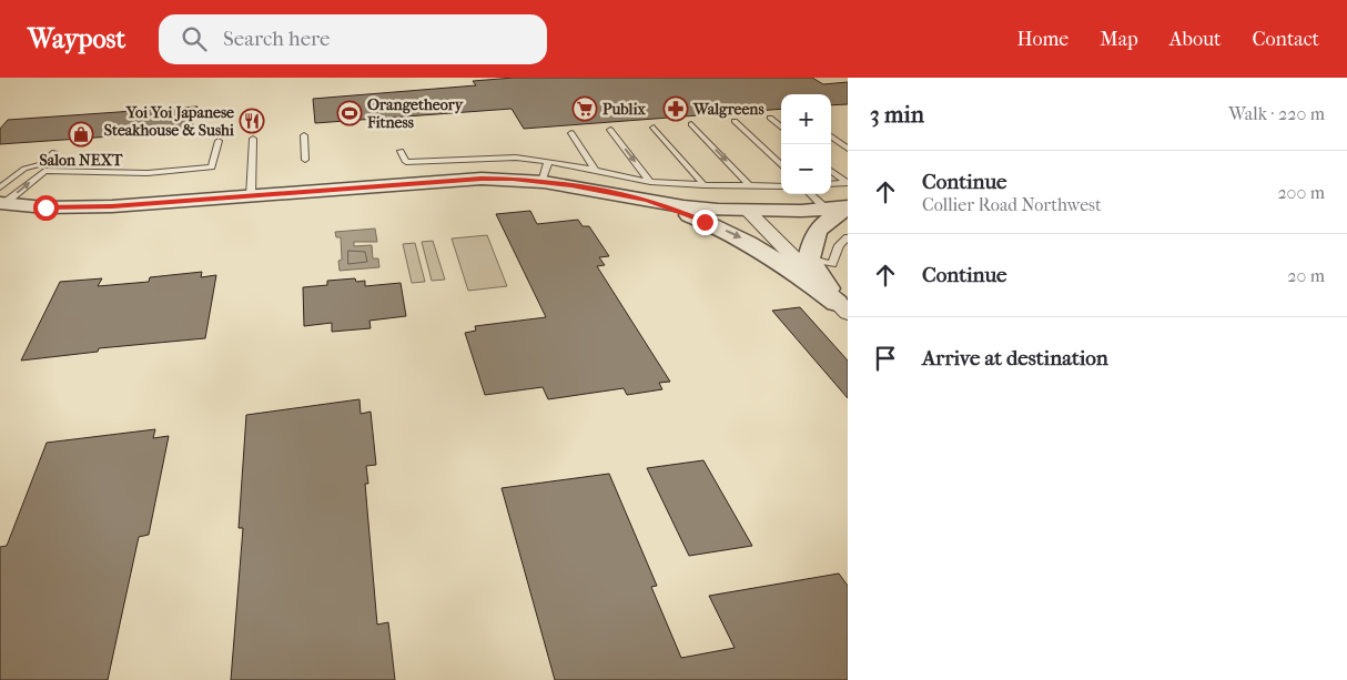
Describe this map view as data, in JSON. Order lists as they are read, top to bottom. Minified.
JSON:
{"places":{"supermarket":["Publix"],"pharmacy":["Walgreens"],"sports":["Orangetheory Fitness"],"restaurant":["Yoi Yoi Japanese Steakhouse & Sushi"],"shop":["Salon NEXT"]},"page":{"header":"Waypost","search":"Search here","nav":["Home","Map","About","Contact"],"heading":["3 min","Walk · 220 m"],"map_buttons":["+","−"],"list":[["Continue","Collier Road Northwest","200 m"],["Continue","20 m"],"Arrive at destination"]}}
